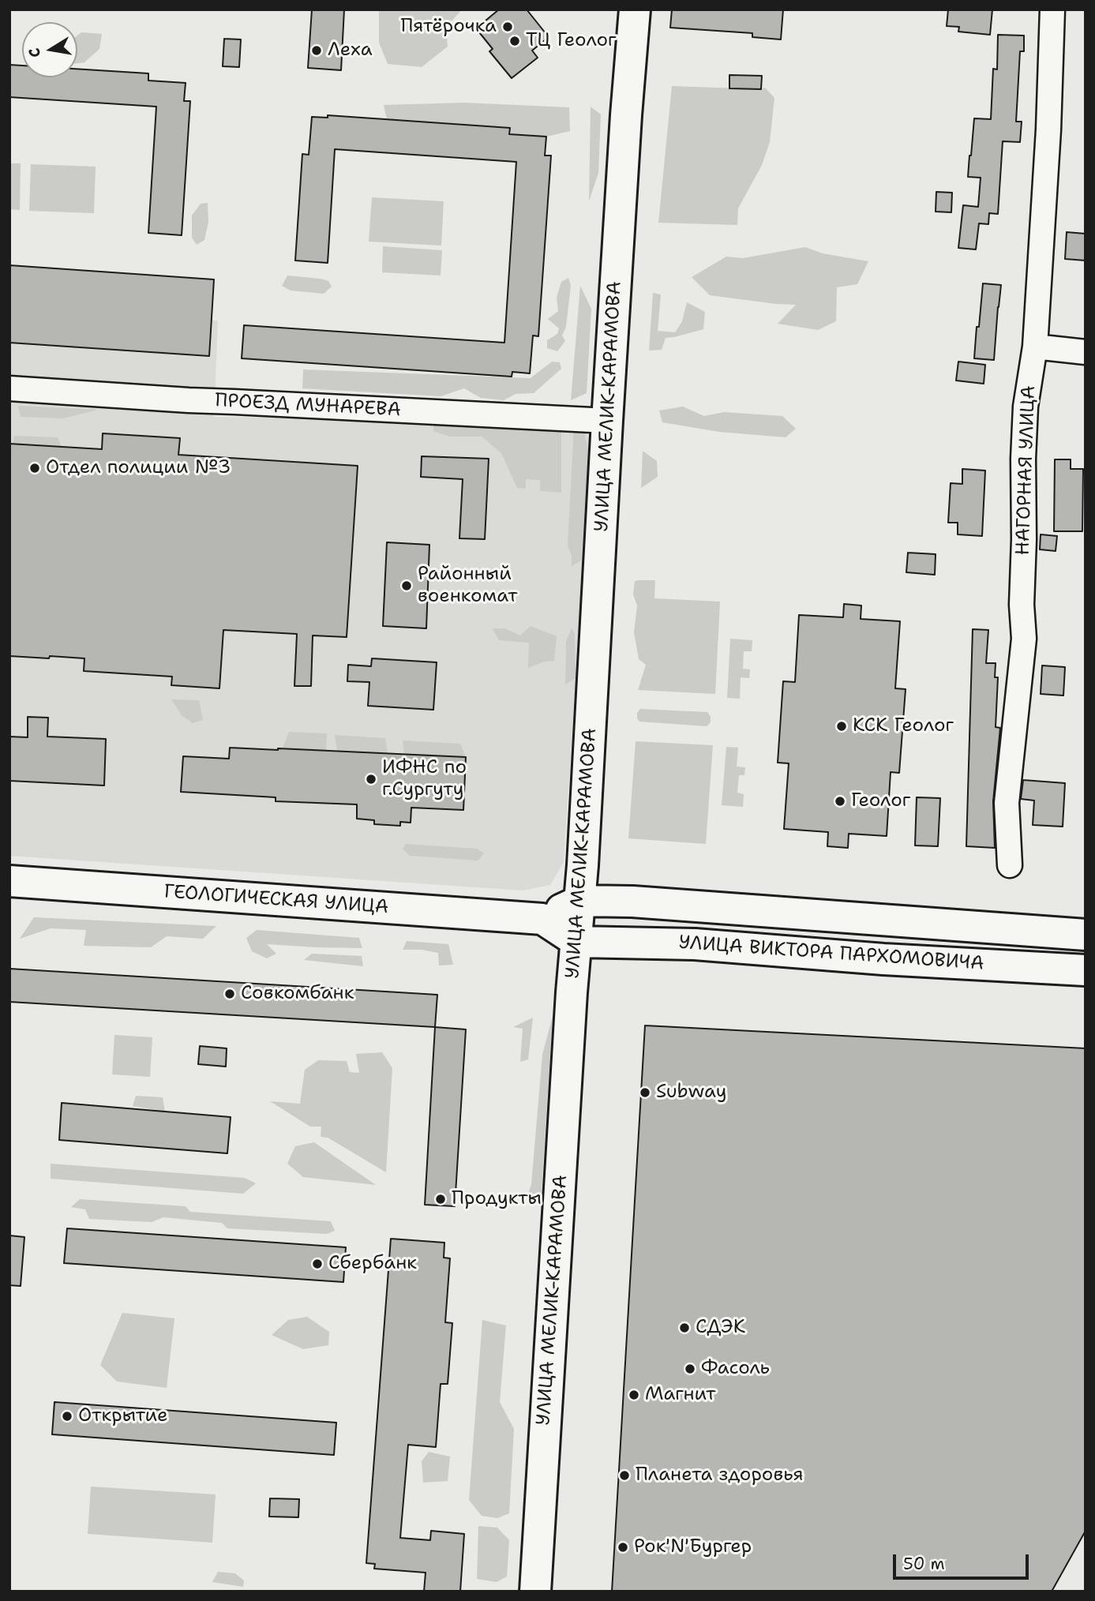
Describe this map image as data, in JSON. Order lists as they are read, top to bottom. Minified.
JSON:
{"streets":{"main road":["УЛИЦА МЕЛИК-КАРАМОВА","ГЕОЛОГИЧЕСКАЯ УЛИЦА","УЛИЦА ВИКТОРА ПАРХОМОВИЧА"],"street":["ПРОЕЗД МУНАРЕВА","НАГОРНАЯ УЛИЦА"]},"crossings":[["ПРОЕЗД МУНАРЕВА","УЛИЦА МЕЛИК-КАРАМОВА"],["УЛИЦА МЕЛИК-КАРАМОВА","ГЕОЛОГИЧЕСКАЯ УЛИЦА"],["УЛИЦА МЕЛИК-КАРАМОВА","УЛИЦА ВИКТОРА ПАРХОМОВИЧА"],["ГЕОЛОГИЧЕСКАЯ УЛИЦА","УЛИЦА ВИКТОРА ПАРХОМОВИЧА"]],"places":["Пятёрочка","ТЦ Геолог","Леха","Отдел полиции №3","Районный военкомат","КСК Геолог","ИФНС по г.Сургуту","Геолог","Совкомбанк","Subway","Продукты","Сбербанк","СДЭК","Фасоль","Магнит","Открытие","Планета здоровья","Рок'N'Бургер"],"scale_bar":"50 m","north":"left"}
